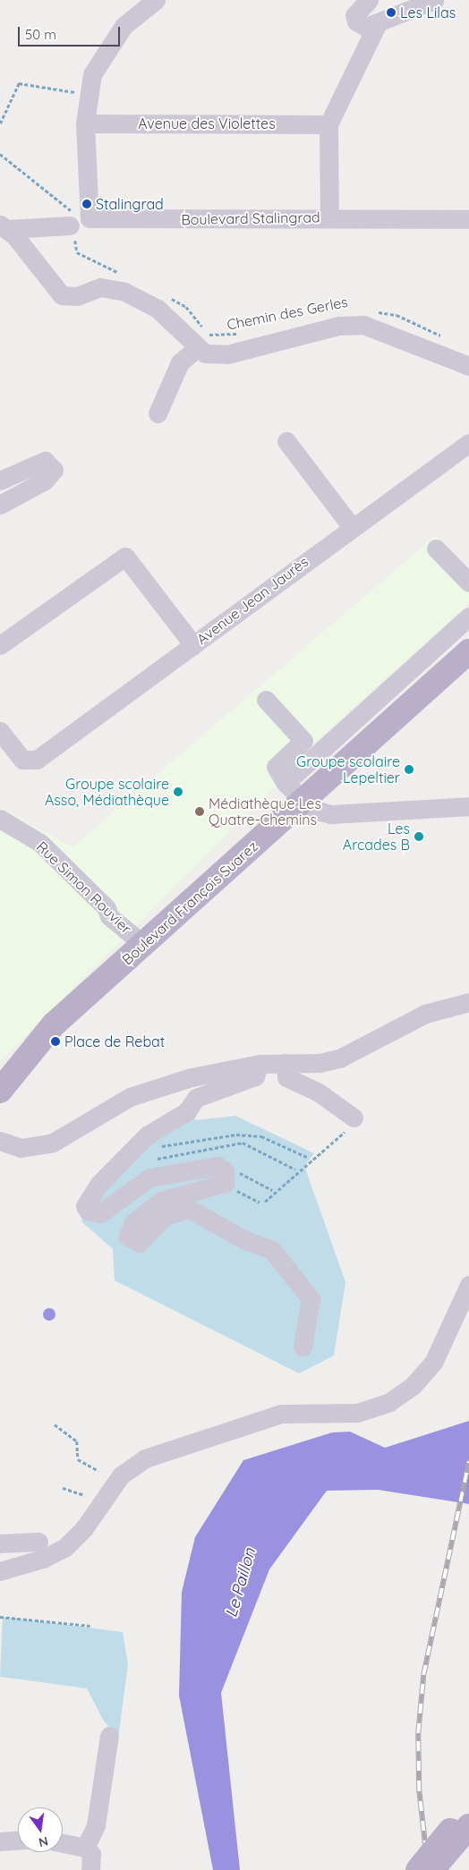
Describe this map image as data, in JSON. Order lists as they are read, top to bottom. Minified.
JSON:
{"streets":{"main road":["Boulevard François Suarez"],"street":["Avenue des Violettes","Boulevard Stalingrad","Avenue Jean Jaurès","Rue Simon Rouvier"],"path":["Chemin des Gerles"]},"crossings":[["Avenue des Violettes","Boulevard Stalingrad"],["Rue Simon Rouvier","Boulevard François Suarez"]],"water":["Le Paillon"],"places":["Les Lilas","Stalingrad","Groupe scolaire Lepeltier","Groupe scolaire Asso, Médiathèque","Médiathèque Les Quatre-Chemins","Les Arcades B","Place de Rebat"],"scale_bar":"50 m","north":"bottom"}
